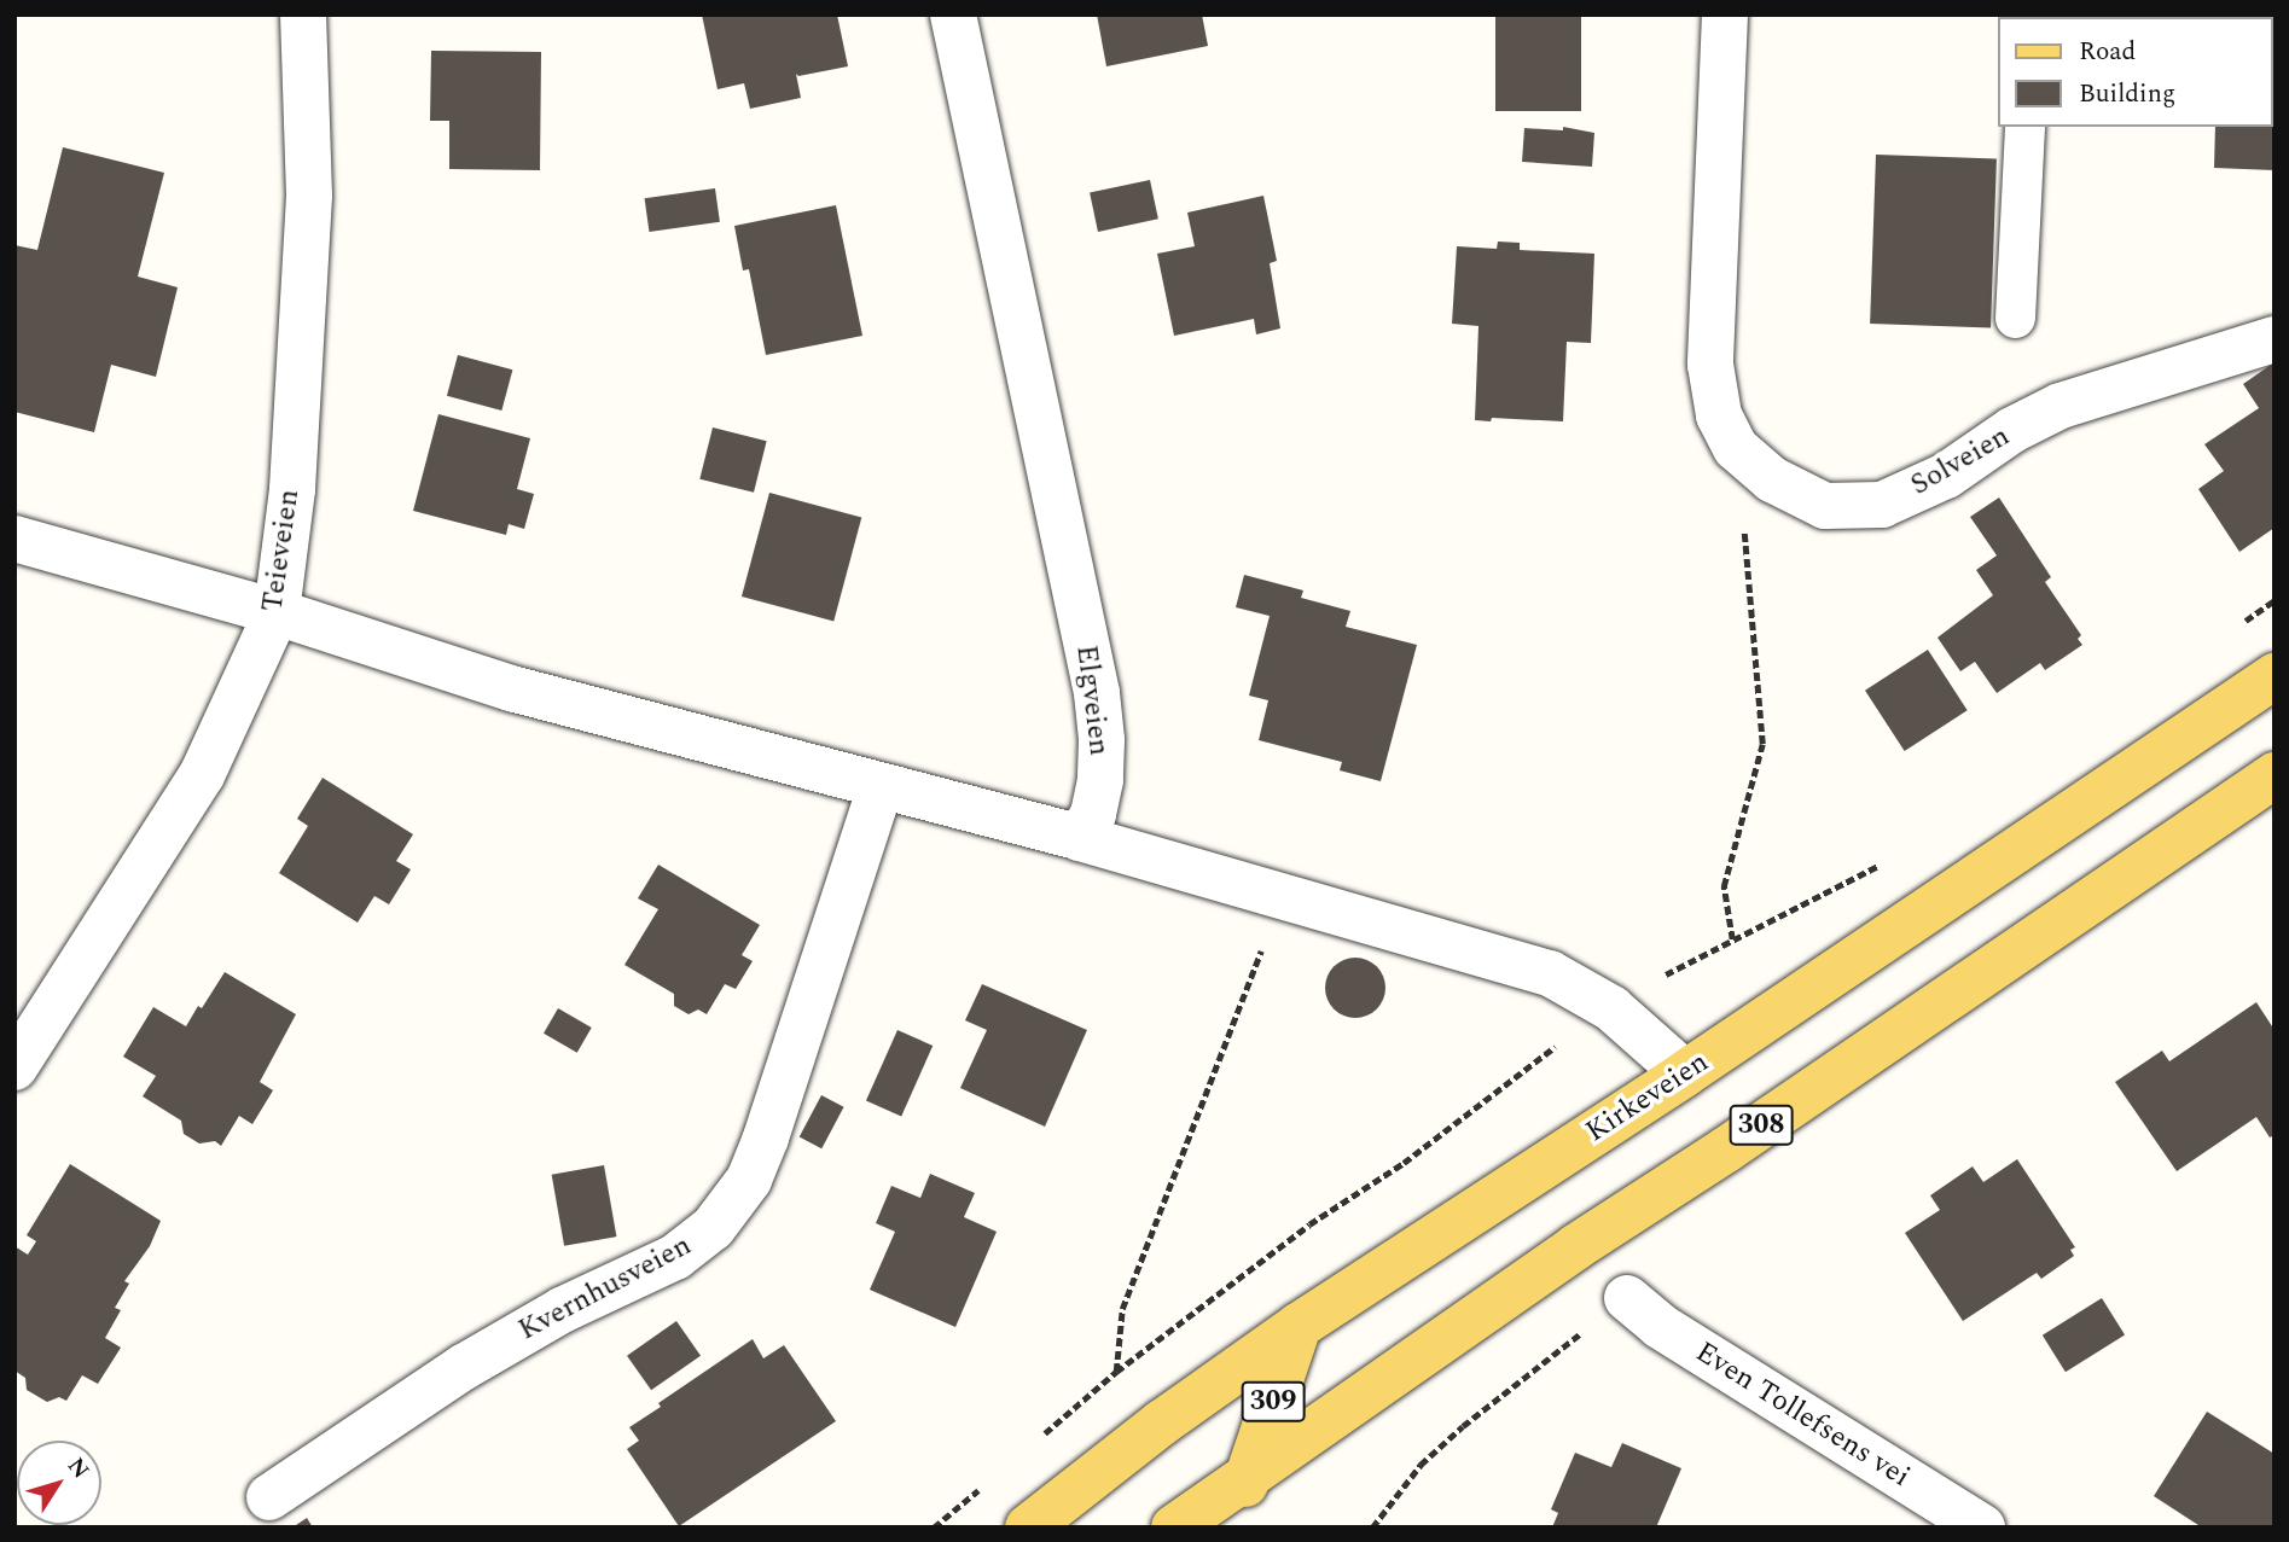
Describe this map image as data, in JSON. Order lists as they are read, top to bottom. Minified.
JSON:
{"streets":{"main road":["Kirkeveien","308","309"],"street":["Solveien","Teieveien","Elgveien","Kvernhusveien","Even Tollefsens vei"]},"crossings":[["Kirkeveien","309"],["308","309"]],"legend":["Road","Building"],"north":"top right"}
